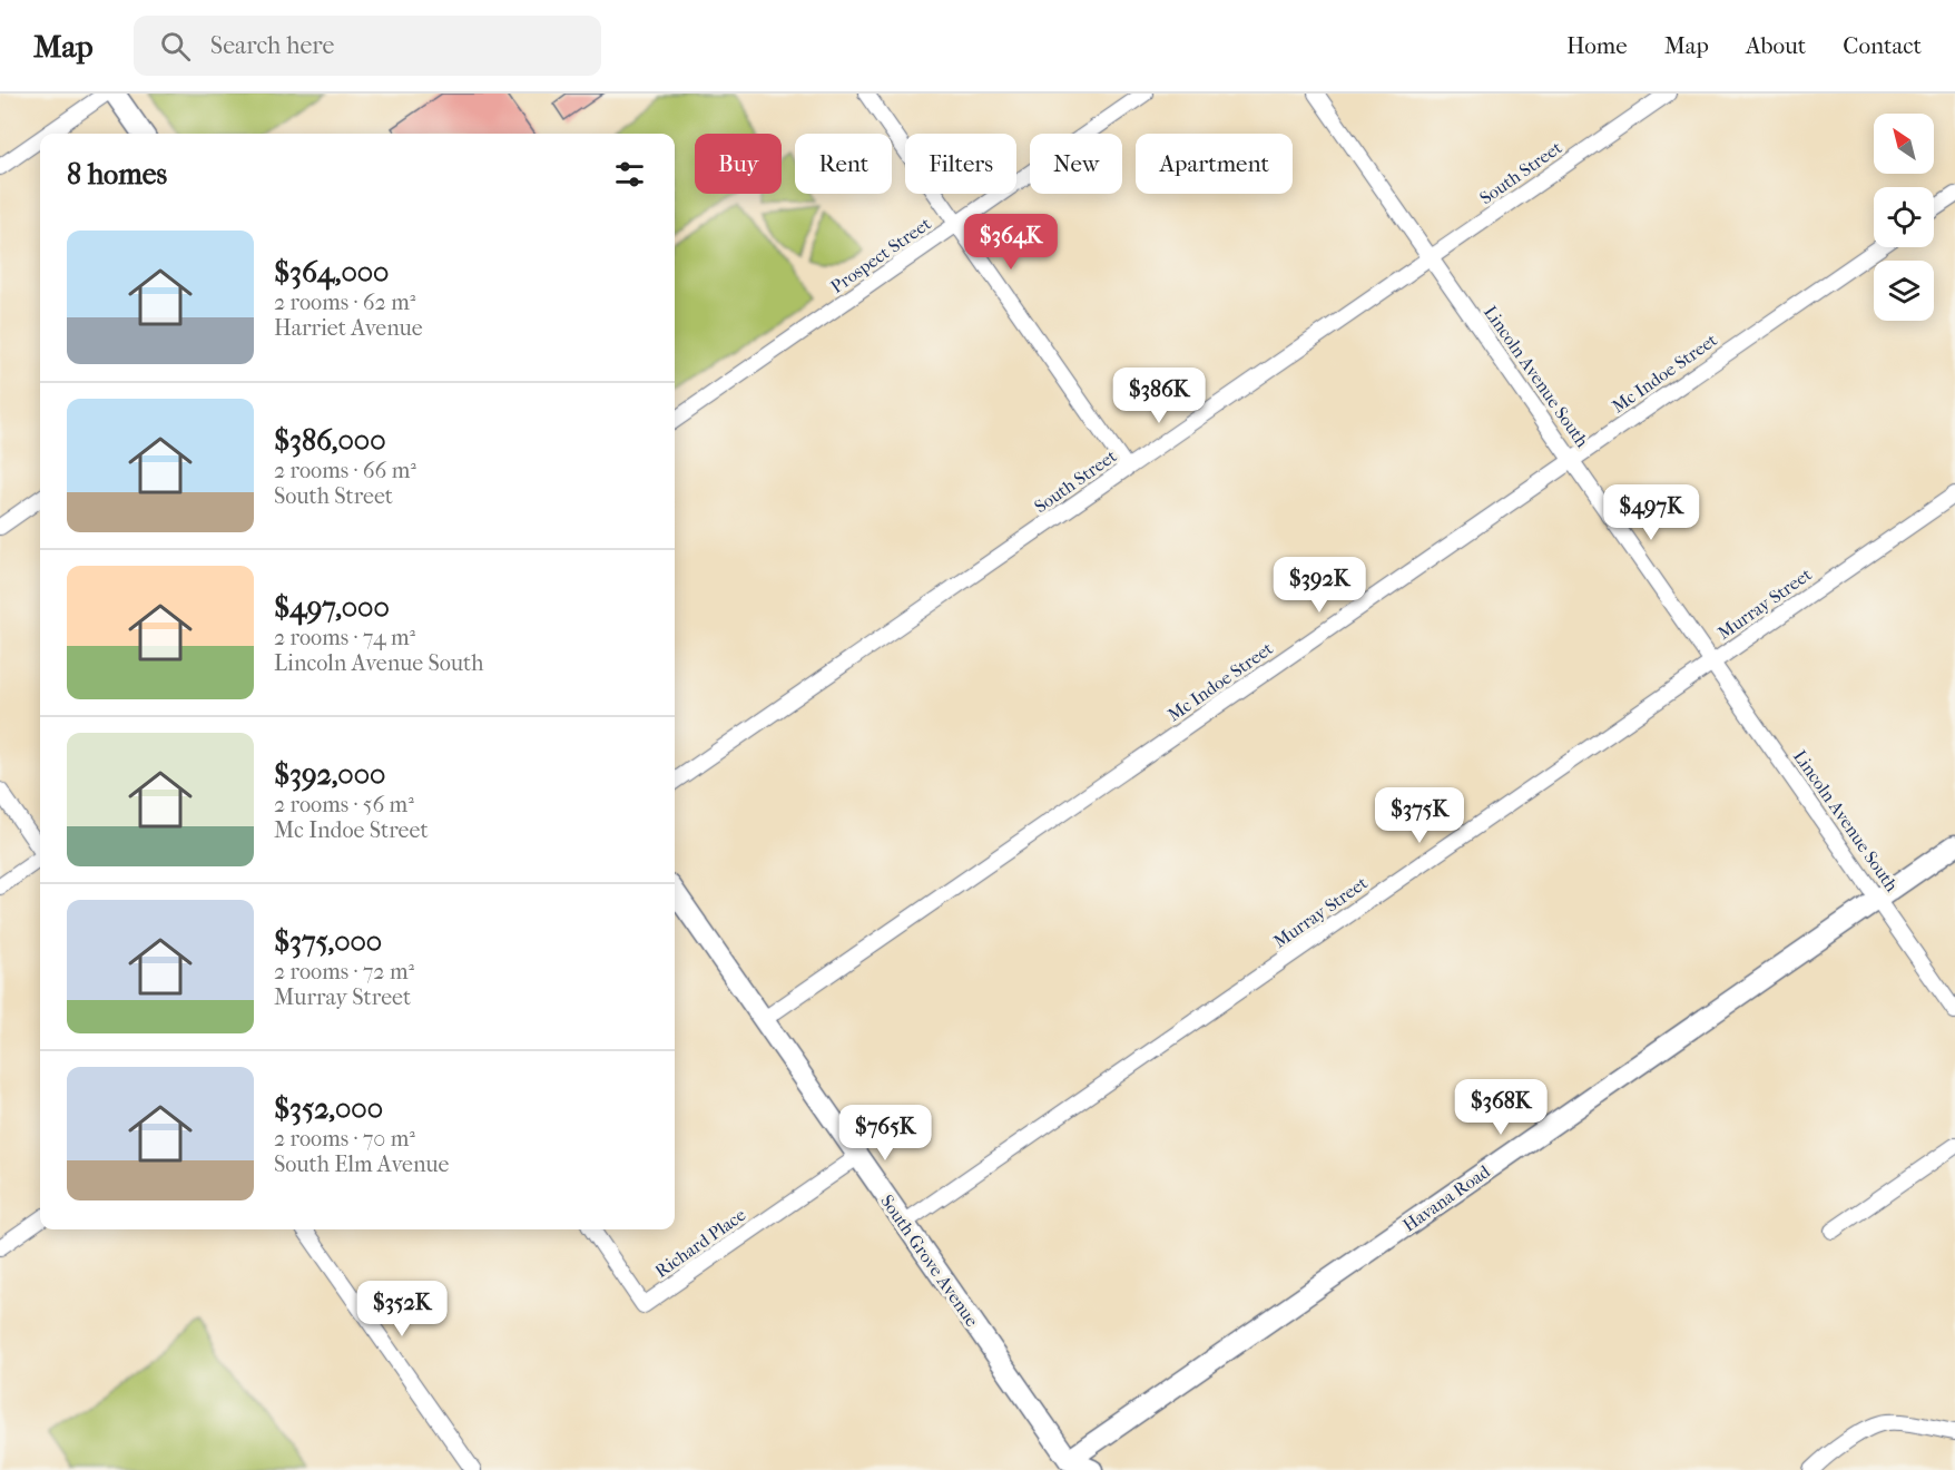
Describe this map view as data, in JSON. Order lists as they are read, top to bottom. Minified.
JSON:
{"streets":{"street":["South Street","Prospect Street","Mc Indoe Street","Lincoln Avenue South","Murray Street","Havana Road","Richard Place","South Grove Avenue"]},"crossings":[["South Street","Lincoln Avenue South"],["Mc Indoe Street","Lincoln Avenue South"],["Mc Indoe Street","South Grove Avenue"],["Lincoln Avenue South","Murray Street"],["Lincoln Avenue South","Havana Road"],["Murray Street","South Grove Avenue"],["Havana Road","South Grove Avenue"],["Richard Place","South Grove Avenue"]],"north":"top left","page":{"header":"Map","search":"Search here","nav":["Home","Map","About","Contact"],"chip":["Buy","Rent","Filters","New","Apartment"],"heading":"8 homes","price":["$364K","$386K","$497K","$392K","$375K","$368K","$765K","$352K"],"list":[{"name":"$364,000","note":"2 rooms · 62 m² · Harriet Avenue"},{"name":"$386,000","note":"2 rooms · 66 m² · South Street"},{"name":"$497,000","note":"2 rooms · 74 m² · Lincoln Avenue South"},{"name":"$392,000","note":"2 rooms · 56 m² · Mc Indoe Street"},{"name":"$375,000","note":"2 rooms · 72 m² · Murray Street"},{"name":"$352,000","note":"2 rooms · 70 m² · South Elm Avenue"}]}}
